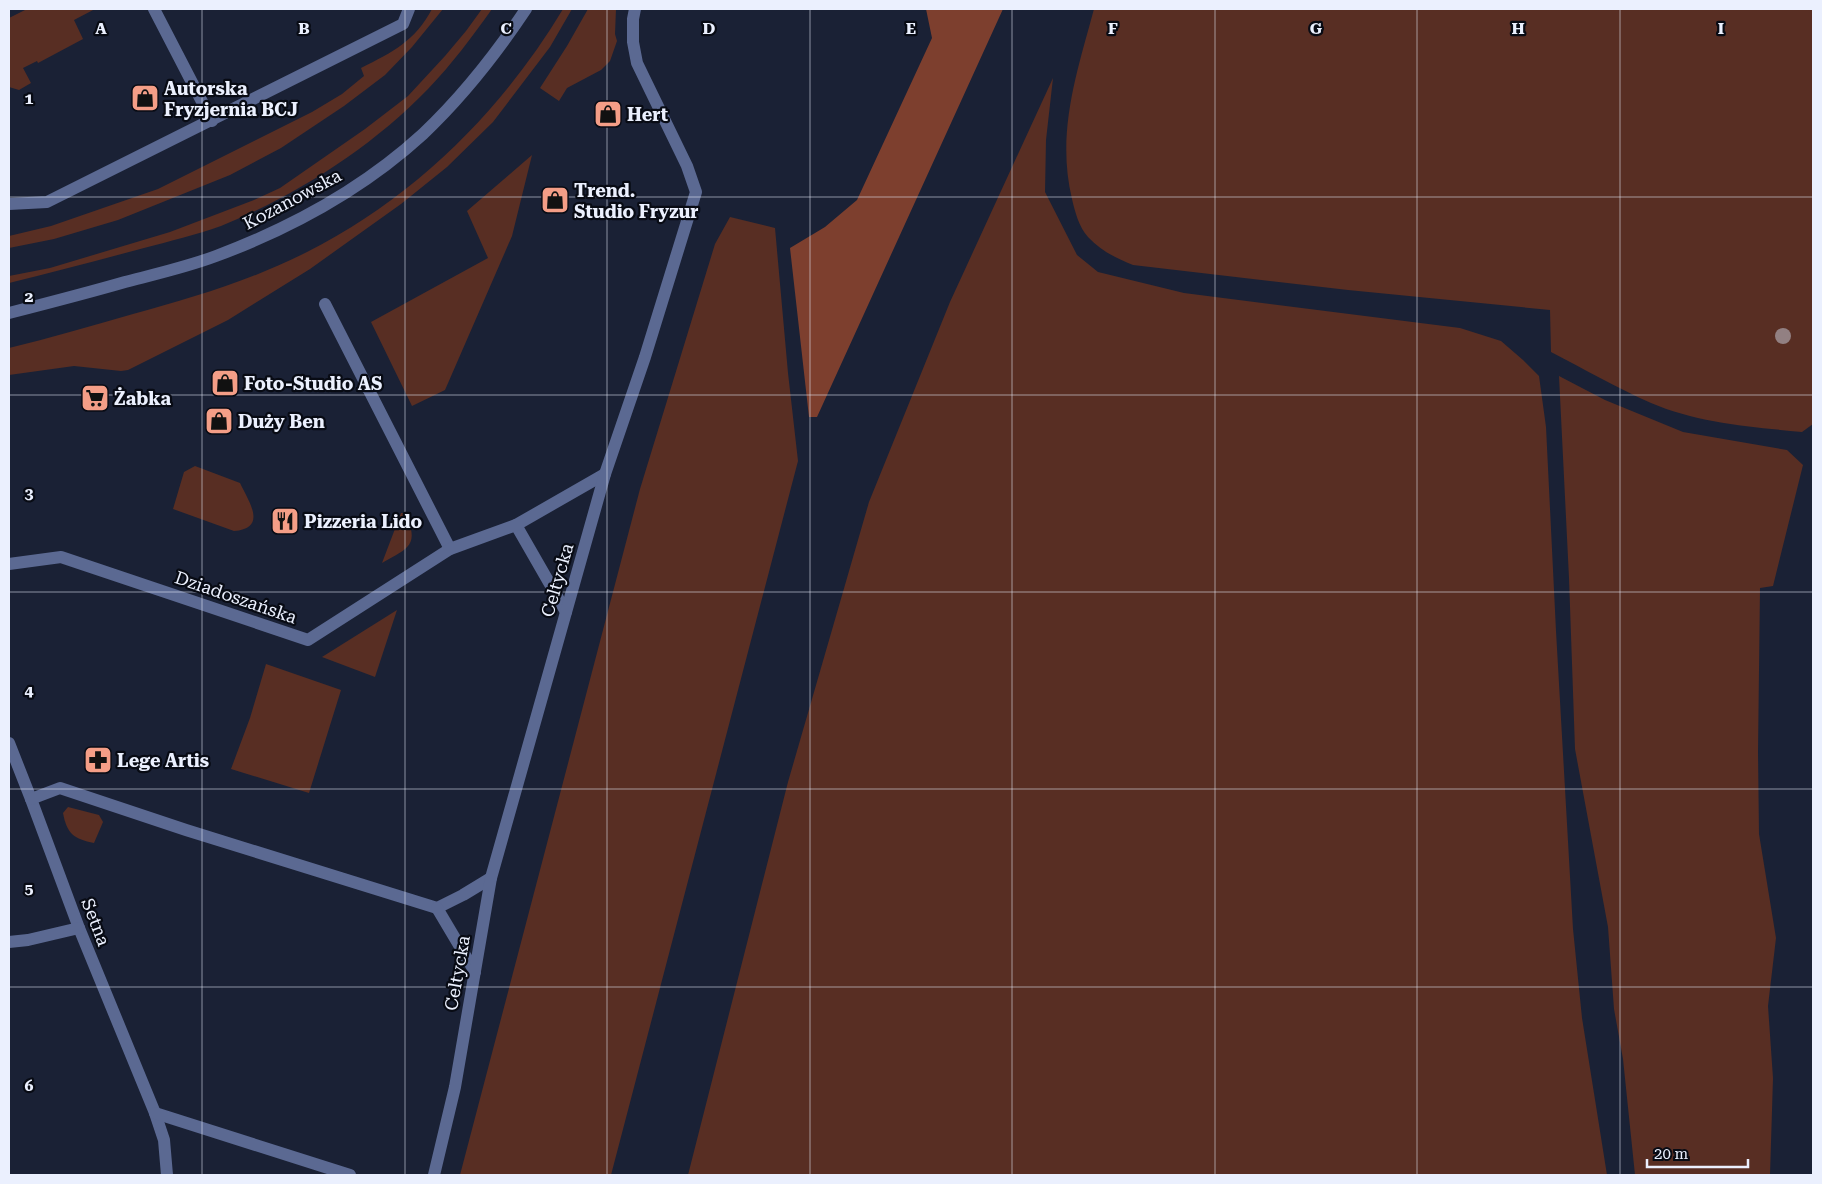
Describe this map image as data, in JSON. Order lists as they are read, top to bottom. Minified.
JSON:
{"streets":{"street":["Kozanowska","Celtycka","Dziadoszańska","Setna"]},"crossings":[["Celtycka","Dziadoszańska"]],"places":{"shop":["Autorska Fryzjernia BCJ","Hert","Trend. Studio Fryzur","Foto-Studio AS","Duży Ben"],"supermarket":["Żabka"],"restaurant":["Pizzeria Lido"],"pharmacy":["Lege Artis"]},"scale_bar":"20 m","grid":{"columns":["A","B","C","D","E","F","G","H","I"],"rows":["1","2","3","4","5","6"]}}
